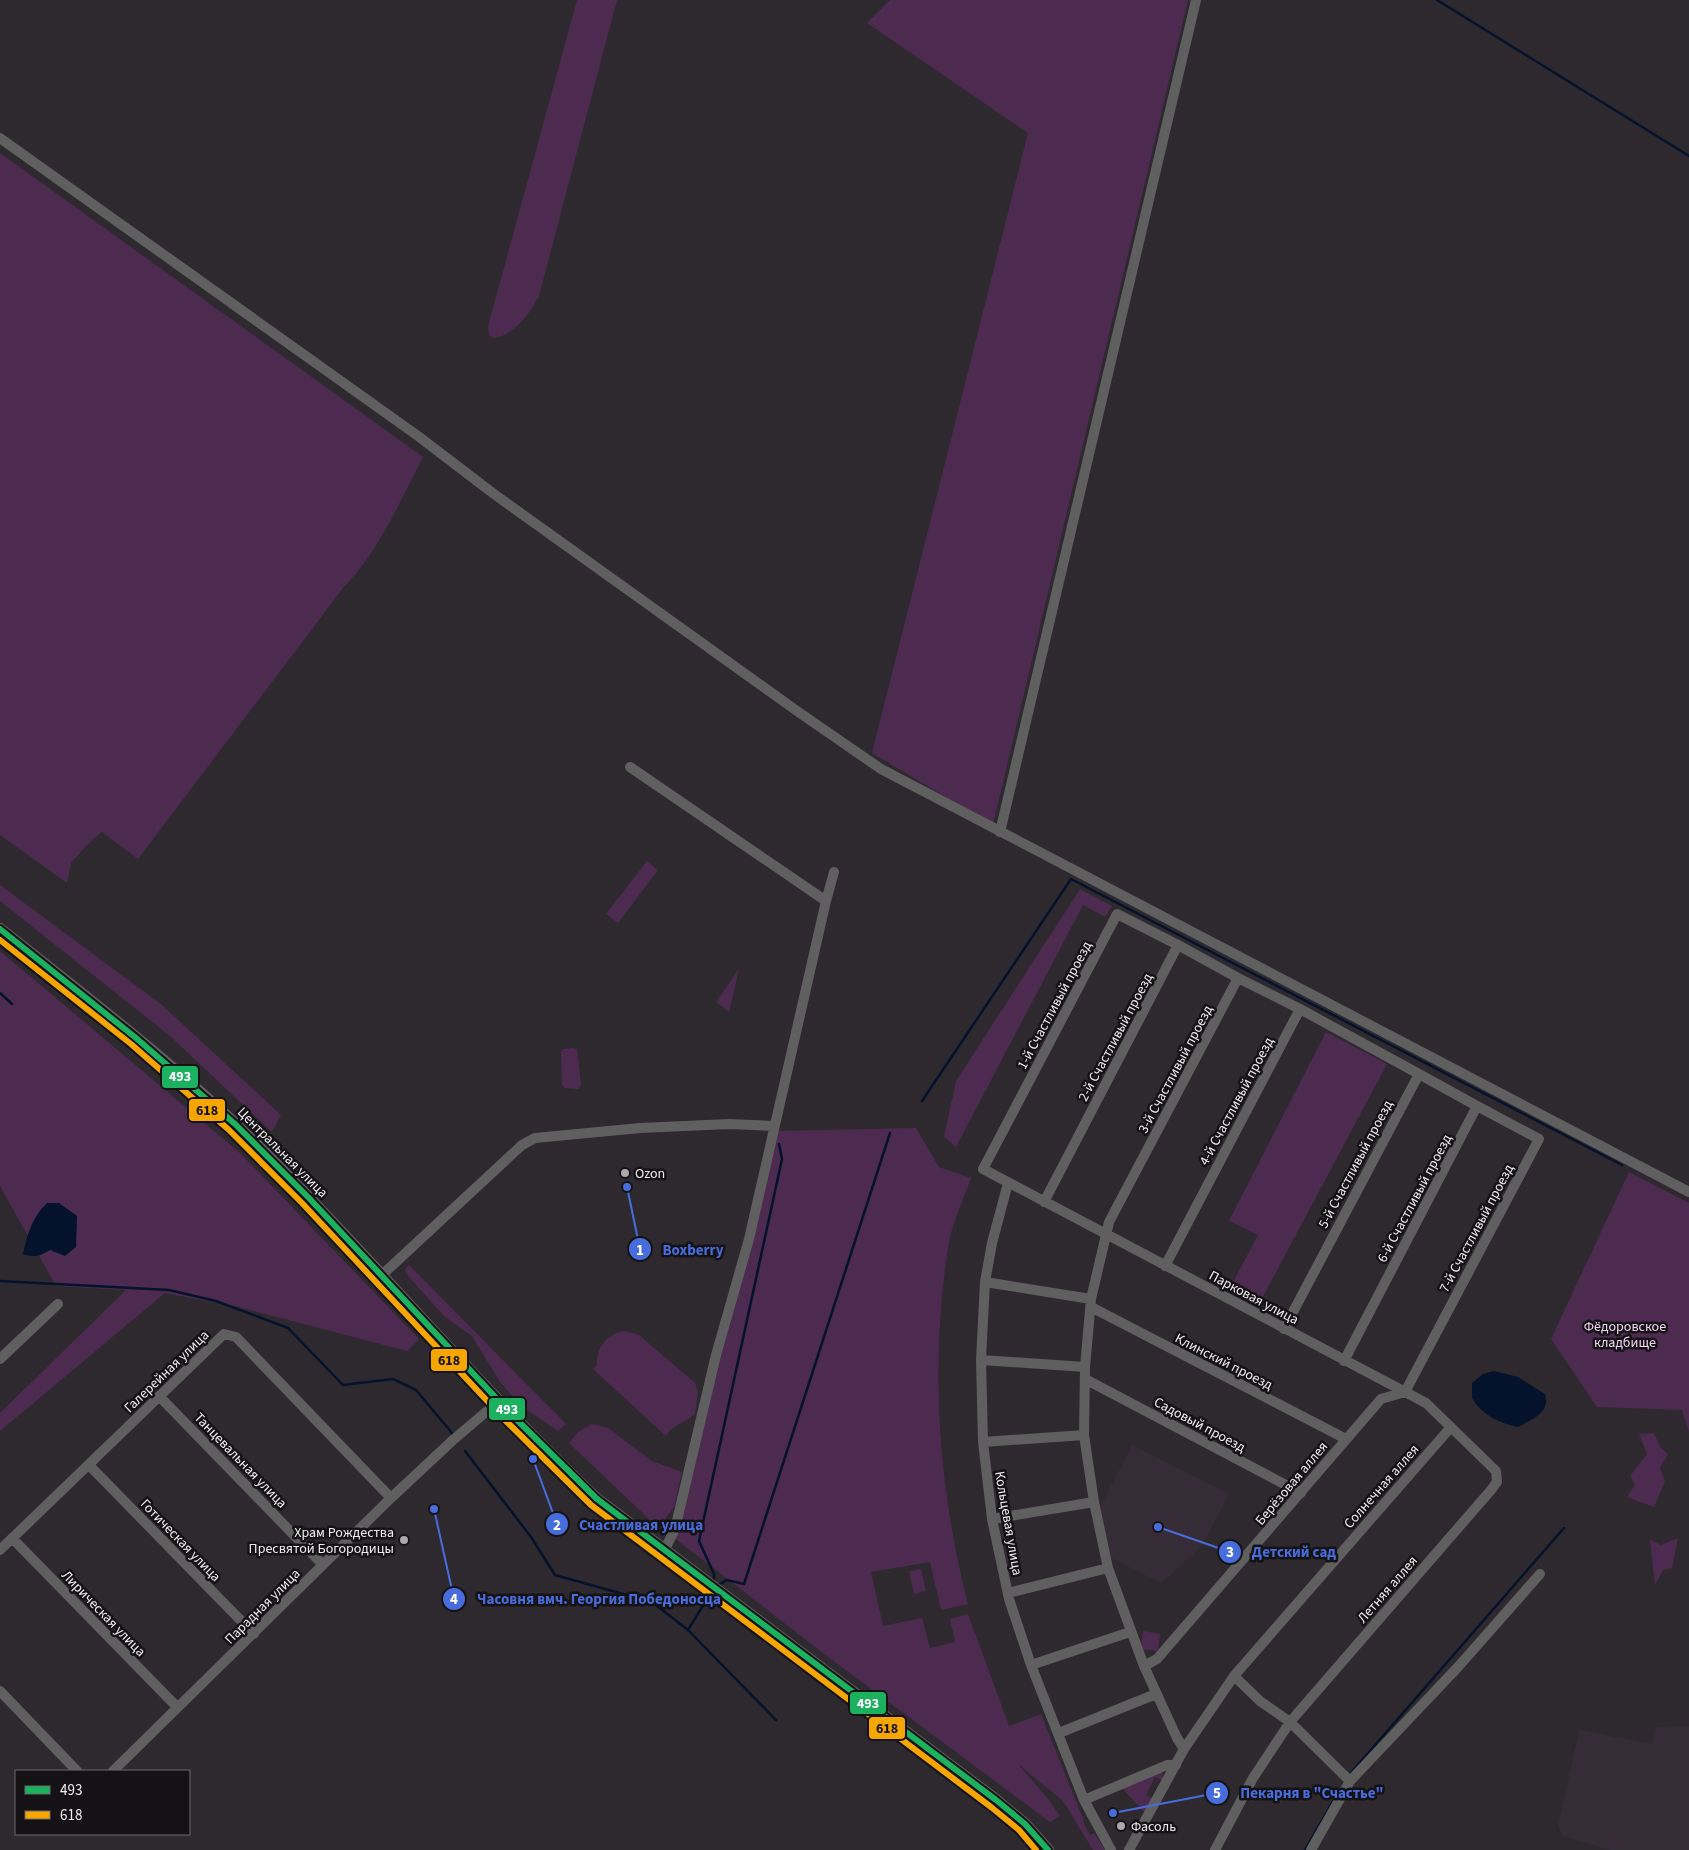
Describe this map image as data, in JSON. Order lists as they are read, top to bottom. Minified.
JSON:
{"streets":{"main road":["Центральная улица"],"street":["1-й Счастливый проезд","2-й Счастливый проезд","3-й Счастливый проезд","4-й Счастливый проезд","5-й Счастливый проезд","6-й Счастливый проезд","7-й Счастливый проезд","Парковая улица","Клинский проезд","Галерейная улица","Садовый проезд","Танцевальная улица","Берёзовая аллея","Солнечная аллея","Кольцевая улица","Готическая улица","Летняя аллея","Парадная улица","Лирическая улица"]},"crossings":[["1-й Счастливый проезд","2-й Счастливый проезд"],["1-й Счастливый проезд","Парковая улица"],["2-й Счастливый проезд","Парковая улица"],["3-й Счастливый проезд","Парковая улица"],["3-й Счастливый проезд","Клинский проезд"],["3-й Счастливый проезд","Садовый проезд"],["3-й Счастливый проезд","Берёзовая аллея"],["3-й Счастливый проезд","Солнечная аллея"],["4-й Счастливый проезд","Парковая улица"],["Центральная улица","Парадная улица"],["5-й Счастливый проезд","Парковая улица"],["6-й Счастливый проезд","7-й Счастливый проезд"],["6-й Счастливый проезд","Парковая улица"],["7-й Счастливый проезд","Парковая улица"],["7-й Счастливый проезд","Берёзовая аллея"],["Парковая улица","Берёзовая аллея"],["Парковая улица","Солнечная аллея"],["Парковая улица","Кольцевая улица"],["Парковая улица","Летняя аллея"],["Клинский проезд","Берёзовая аллея"],["Клинский проезд","Кольцевая улица"],["Галерейная улица","Танцевальная улица"],["Галерейная улица","Готическая улица"],["Галерейная улица","Парадная улица"],["Галерейная улица","Лирическая улица"],["Садовый проезд","Берёзовая аллея"],["Танцевальная улица","Парадная улица"],["Готическая улица","Парадная улица"],["Парадная улица","Лирическая улица"]],"parks":["Фёдоровское кладбище"],"places":["Ozon","Boxberry","Счастливая улица","Часовня вмч. Георгия Победоносца","Детский сад","Храм Рождества Пресвятой Богородицы","Пекарня в \"Счастье\"","Фасоль"],"lines":["transit line 493","transit line 618"],"legend":["493","618"]}
